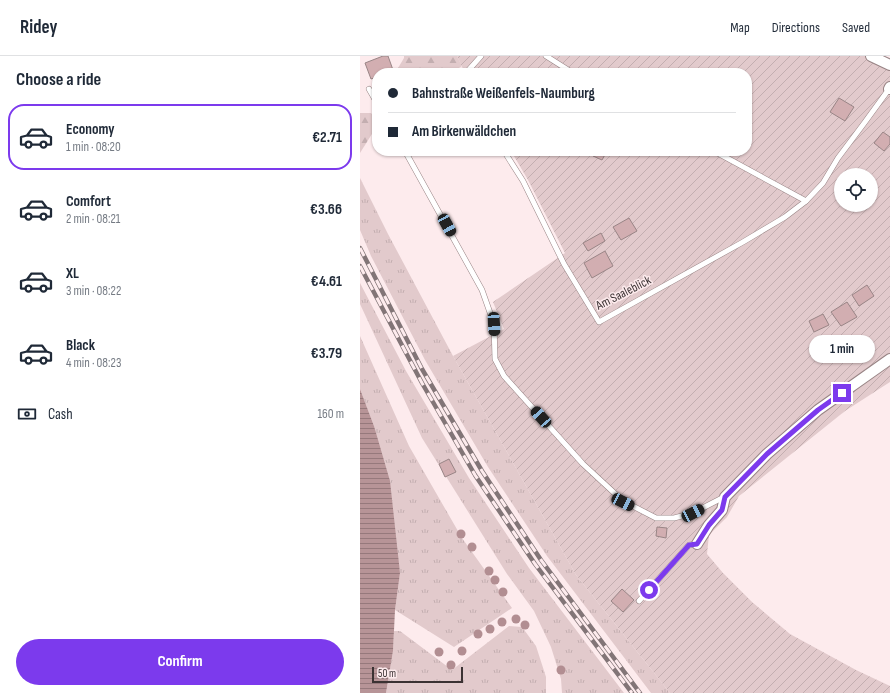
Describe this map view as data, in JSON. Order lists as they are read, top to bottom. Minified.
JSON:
{"streets":{"lane":["Am Saaleblick"]},"scale_bar":"50 m","page":{"header":"Ridey","nav":["Map","Directions","Saved"],"heading":"Choose a ride","banner":["Bahnstraße Weißenfels-Naumburg","Am Birkenwäldchen"],"list":[{"name":"Economy","note":"1 min · 08:20","value":"€2.71"},{"name":"Comfort","note":"2 min · 08:21","value":"€3.66"},{"name":"XL","note":"3 min · 08:22","value":"€4.61"},{"name":"Black","note":"4 min · 08:23","value":"€3.79"}],"bubble":"1 min","pay":["Cash","160 m"],"buttons":"Confirm","scale":"50 m"}}
